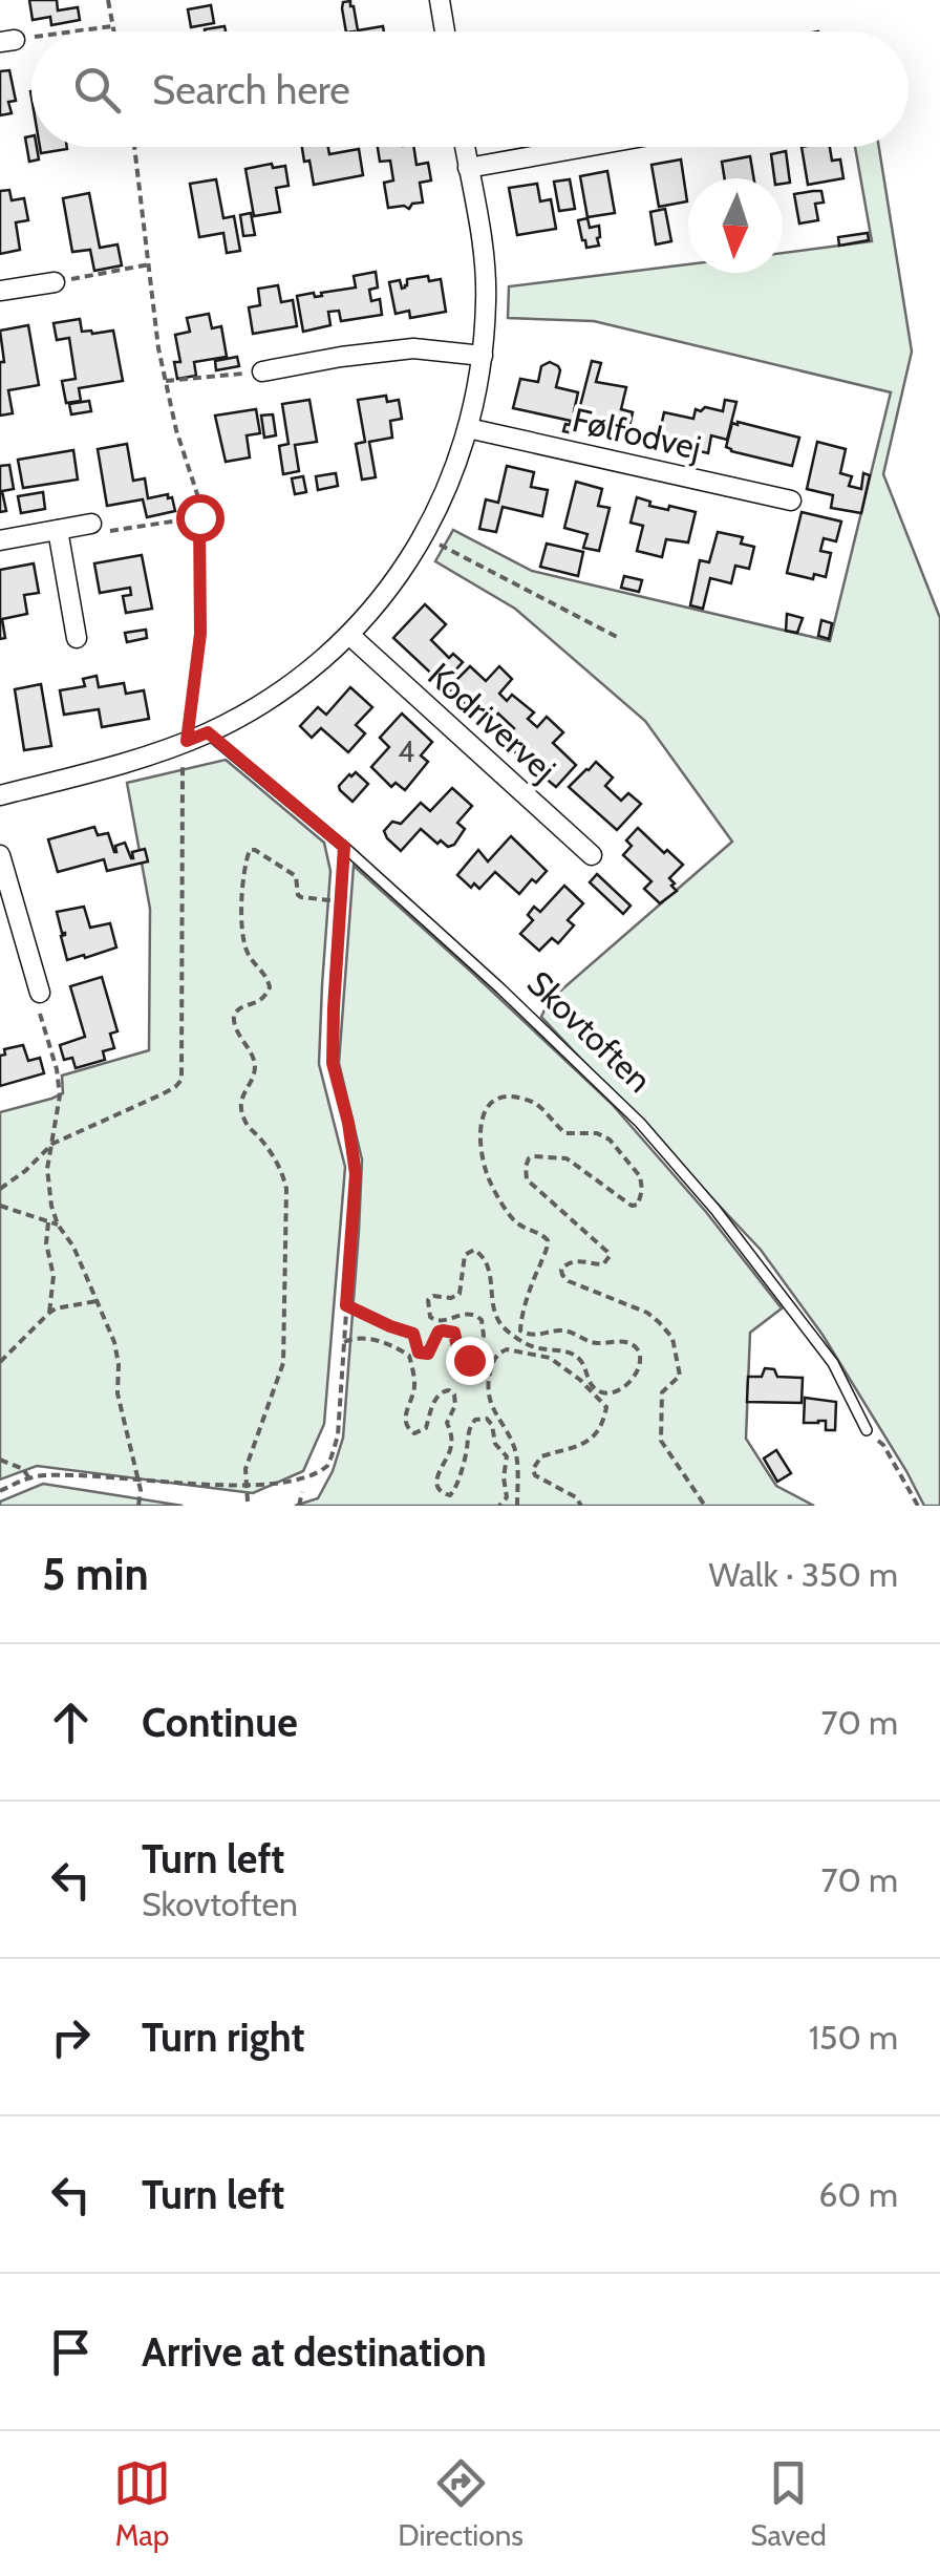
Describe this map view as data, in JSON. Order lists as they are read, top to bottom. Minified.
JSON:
{"streets":{"street":["Følfodvej","Kodrivervej"],"lane":["Skovtoften"]},"house_numbers":["4"],"north":"bottom","page":{"search":"Search here","heading":["5 min","Walk · 350 m"],"list":[["Continue","70 m"],["Turn left","Skovtoften","70 m"],["Turn right","150 m"],["Turn left","60 m"],"Arrive at destination"],"nav":["Map","Directions","Saved"]}}
